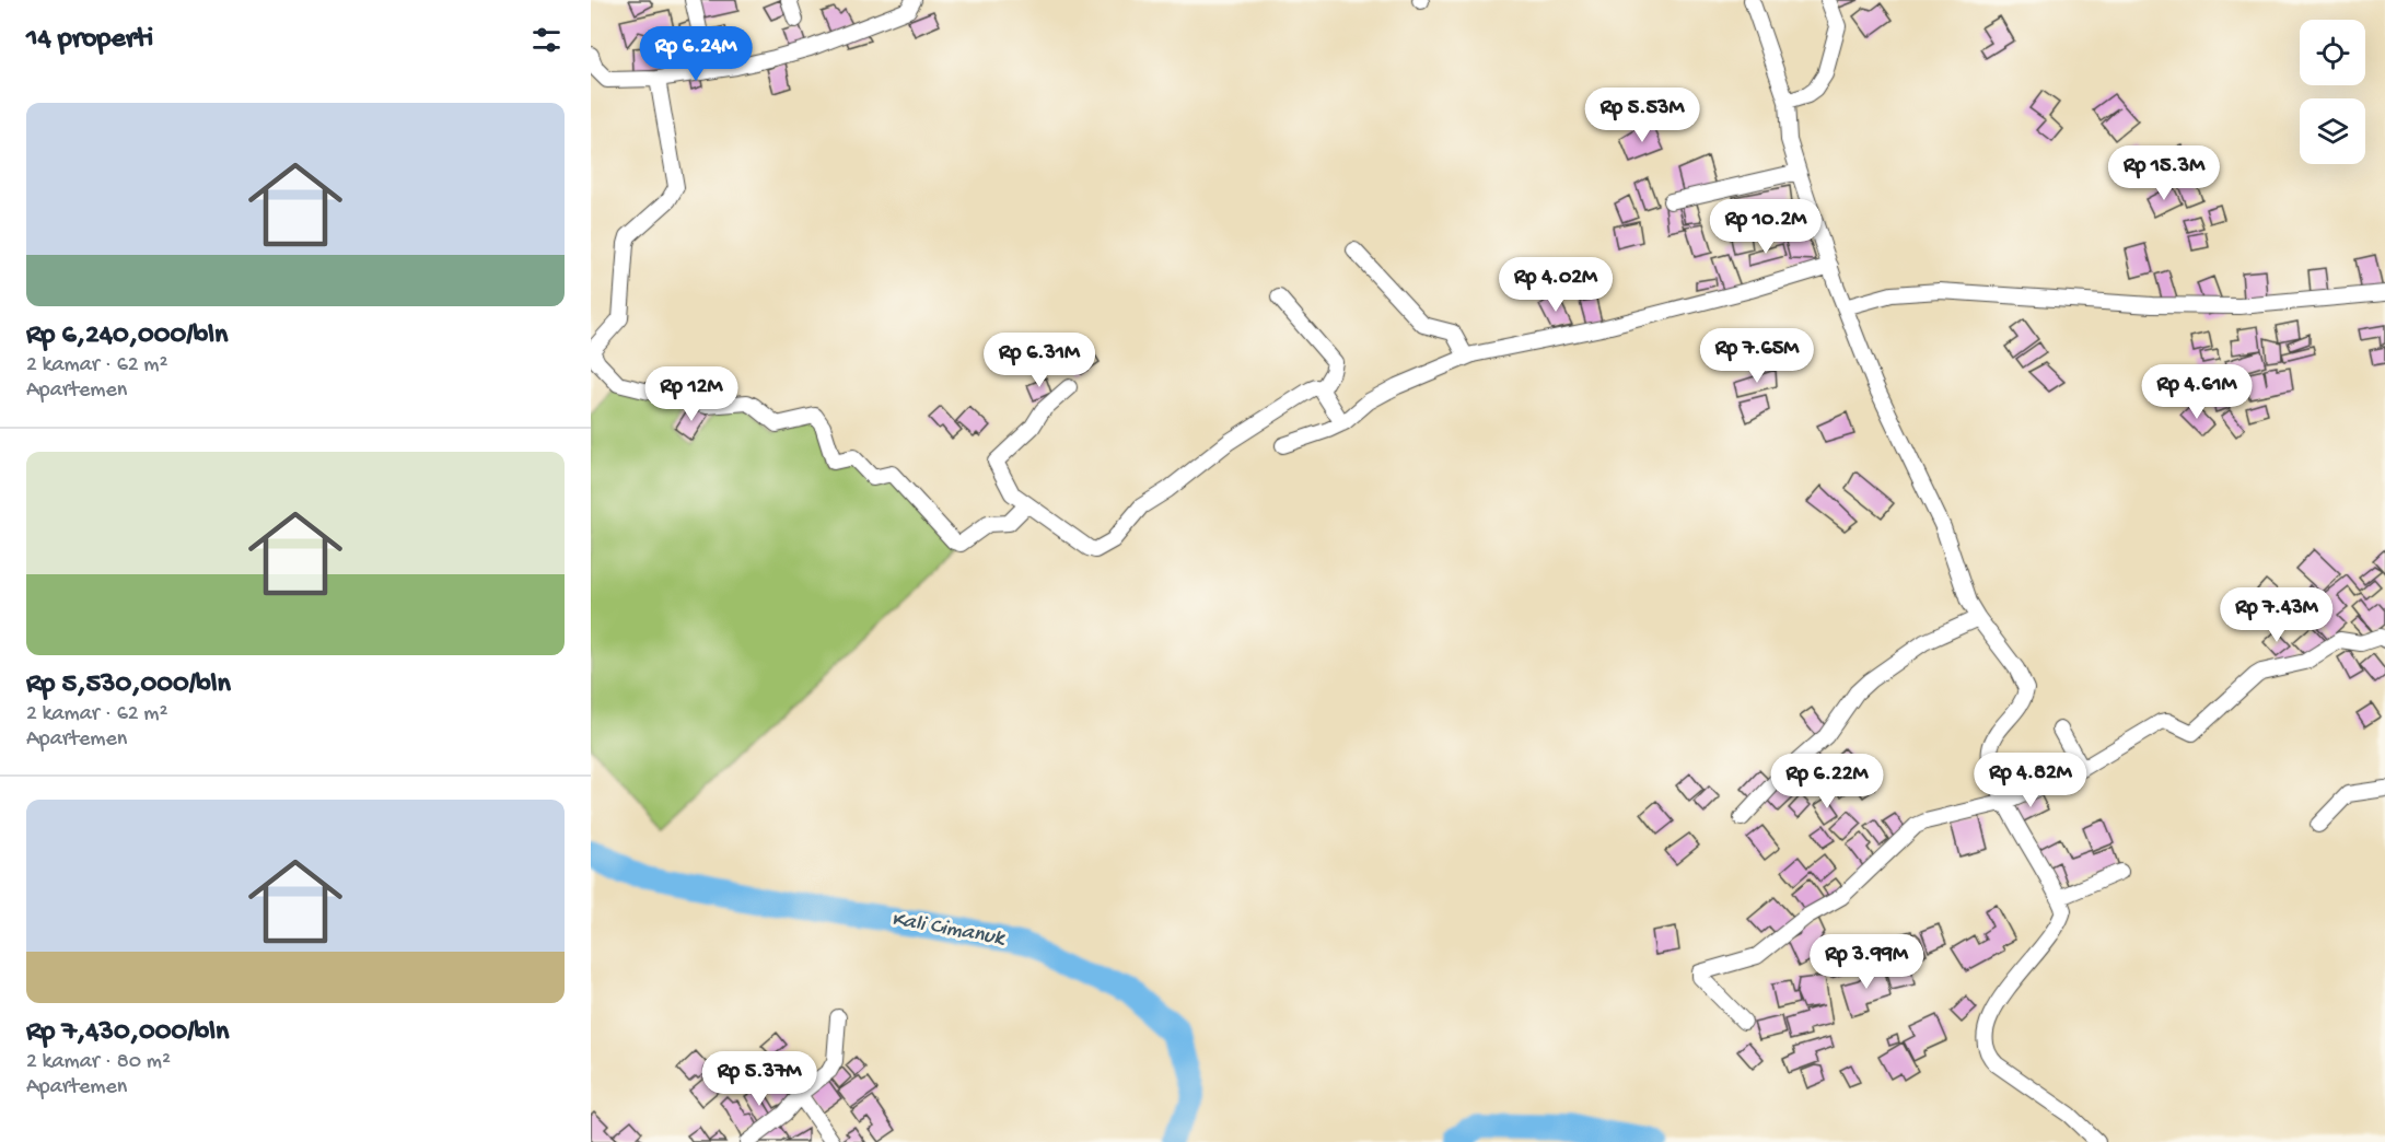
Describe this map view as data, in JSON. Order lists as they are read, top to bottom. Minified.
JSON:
{"water":["Kali Cimanuk"],"page":{"heading":"14 properti","price":["Rp 6.24M","Rp 5.53M","Rp 15.3M","Rp 10.2M","Rp 4.02M","Rp 7.65M","Rp 6.31M","Rp 4.61M","Rp 12M","Rp 7.43M","Rp 4.82M","Rp 6.22M","Rp 3.99M","Rp 5.37M"],"list":[{"name":"Rp 6,240,000/bln","note":"2 kamar · 62 m² · Apartemen"},{"name":"Rp 5,530,000/bln","note":"2 kamar · 62 m² · Apartemen"},{"name":"Rp 7,430,000/bln","note":"2 kamar · 80 m² · Apartemen"}]}}
